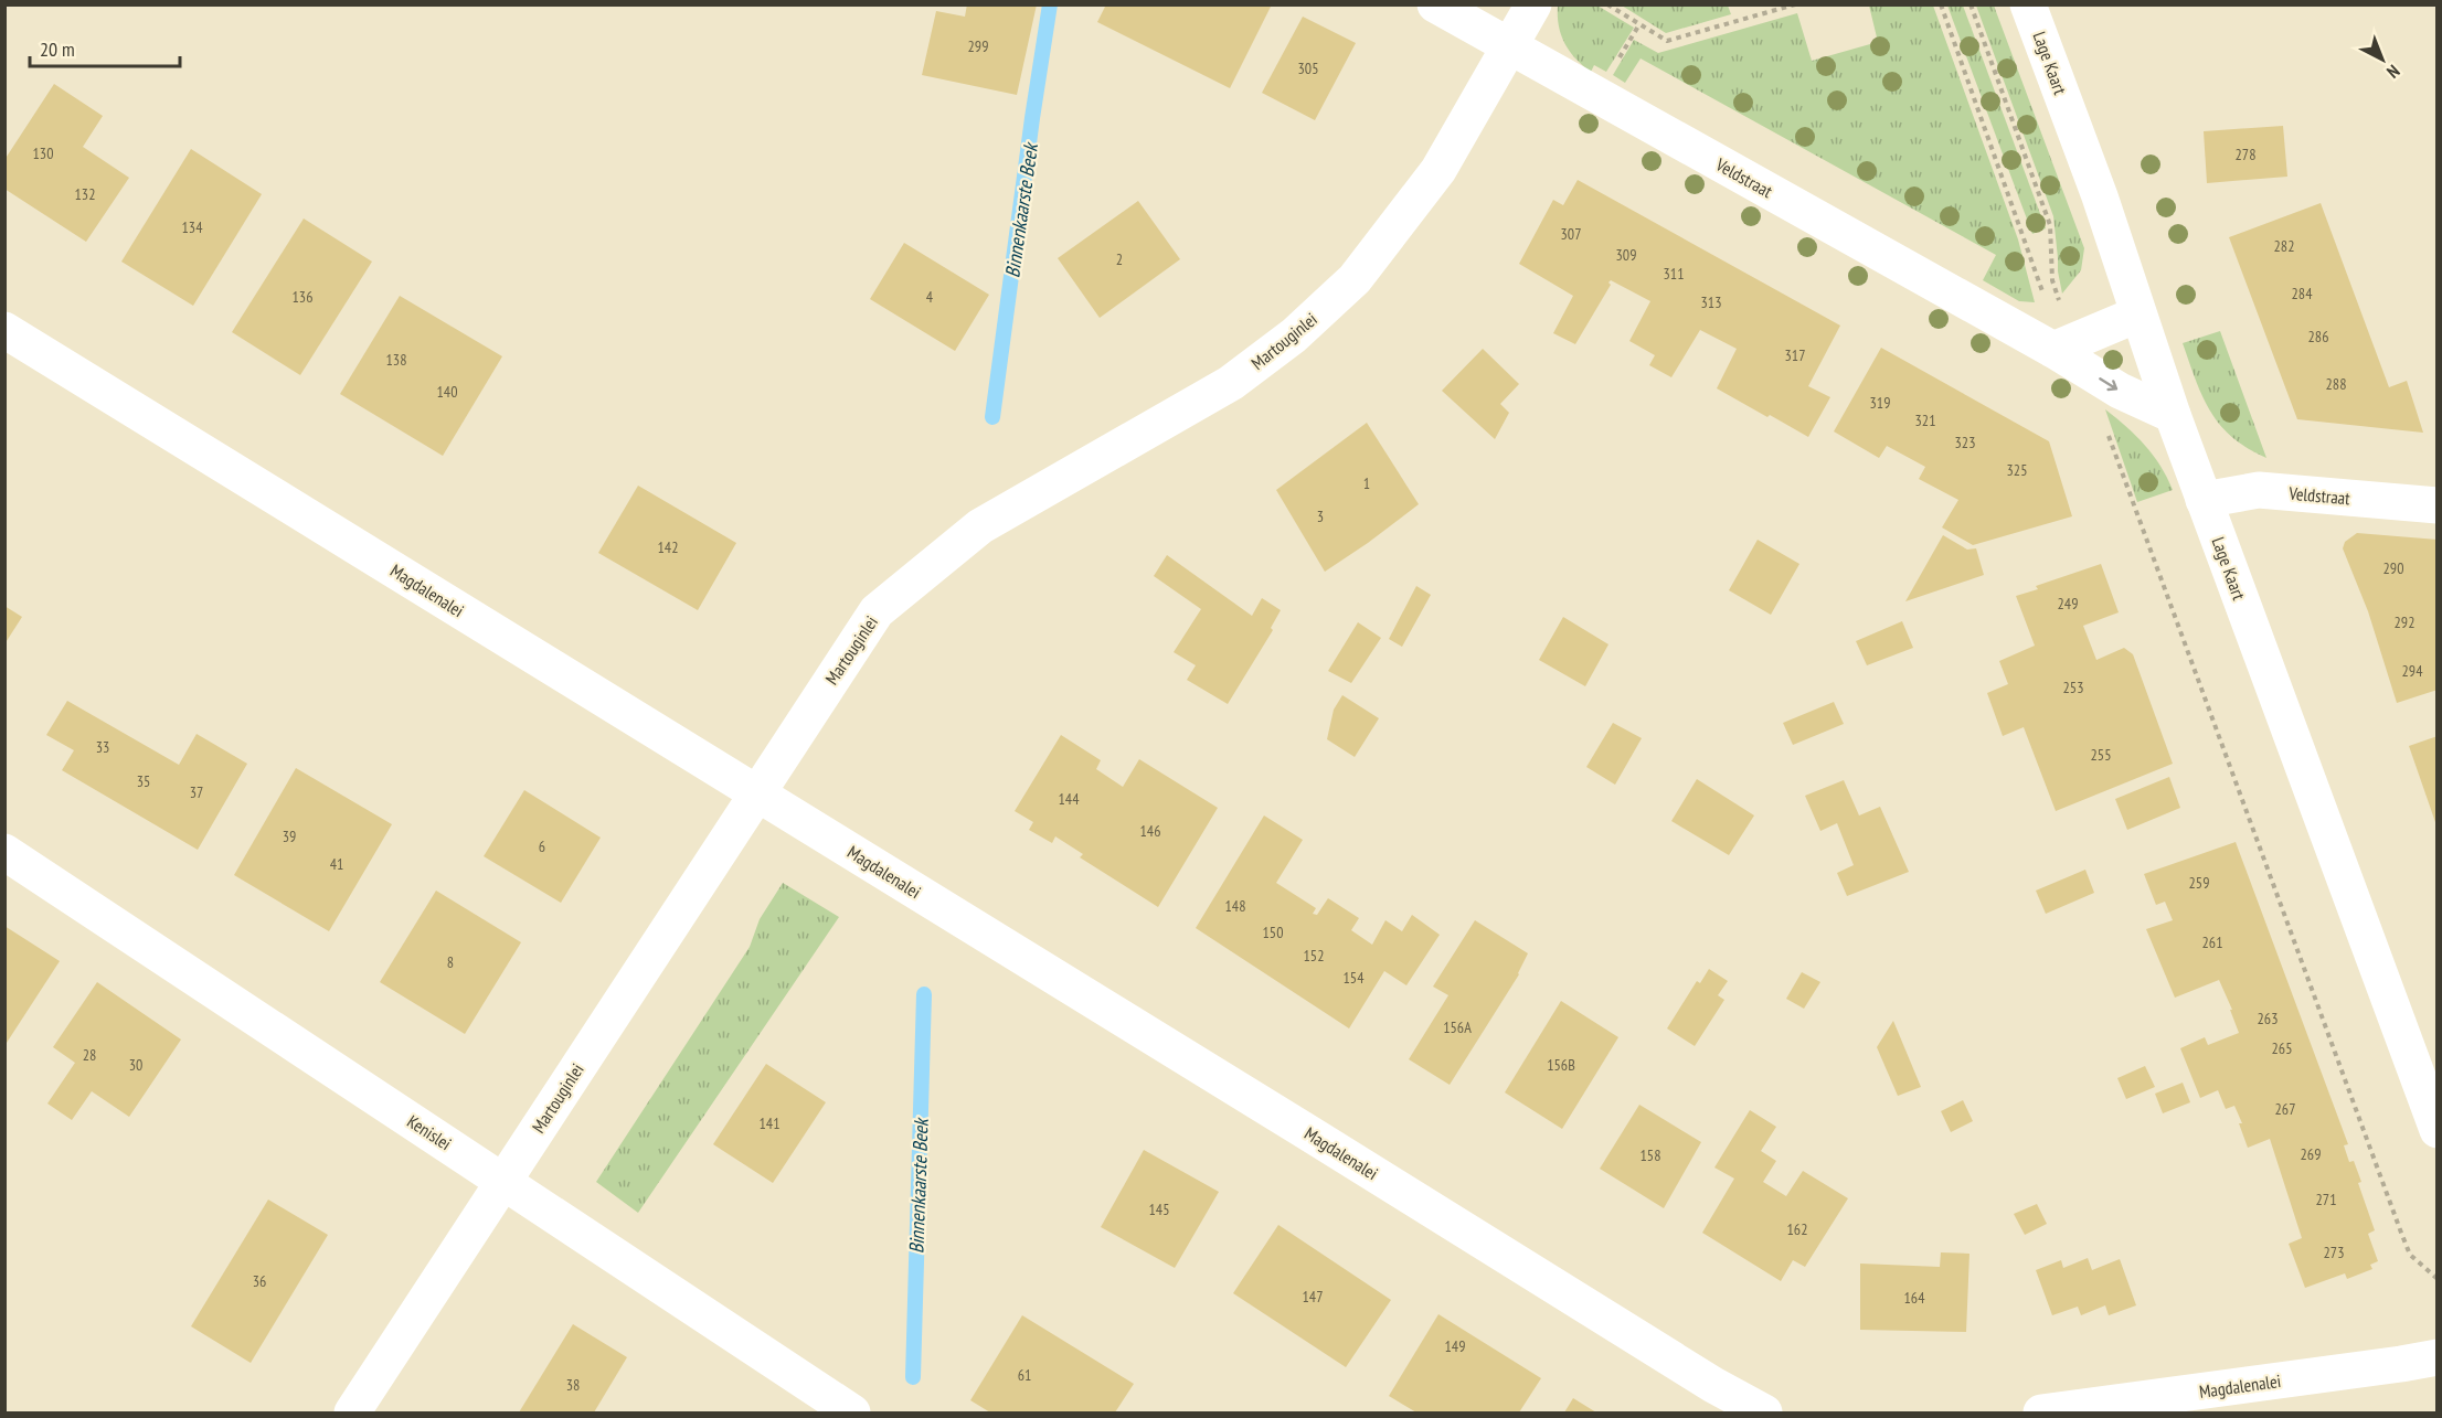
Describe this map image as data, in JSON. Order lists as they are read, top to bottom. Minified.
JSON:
{"streets":{"street":["Lage Kaart","Veldstraat","Martouginlei","Magdalenalei","Kenislei"]},"crossings":[["Lage Kaart","Veldstraat"],["Veldstraat","Martouginlei"],["Martouginlei","Magdalenalei"],["Martouginlei","Kenislei"]],"water":["Binnenkaarste Beek"],"house_numbers":["299","305","130","278","132","134","307","282","309","2","311","284","136","4","313","286","317","138","288","140","319","321","323","325","1","3","142","290","249","292","294","253","33","255","35","37","144","146","39","6","41","259","148","150","261","152","8","154","263","156A","265","28","30","156B","267","141","269","158","271","145","162","273","36","147","164","149","61","38"],"scale_bar":"20 m","north":"bottom right"}
